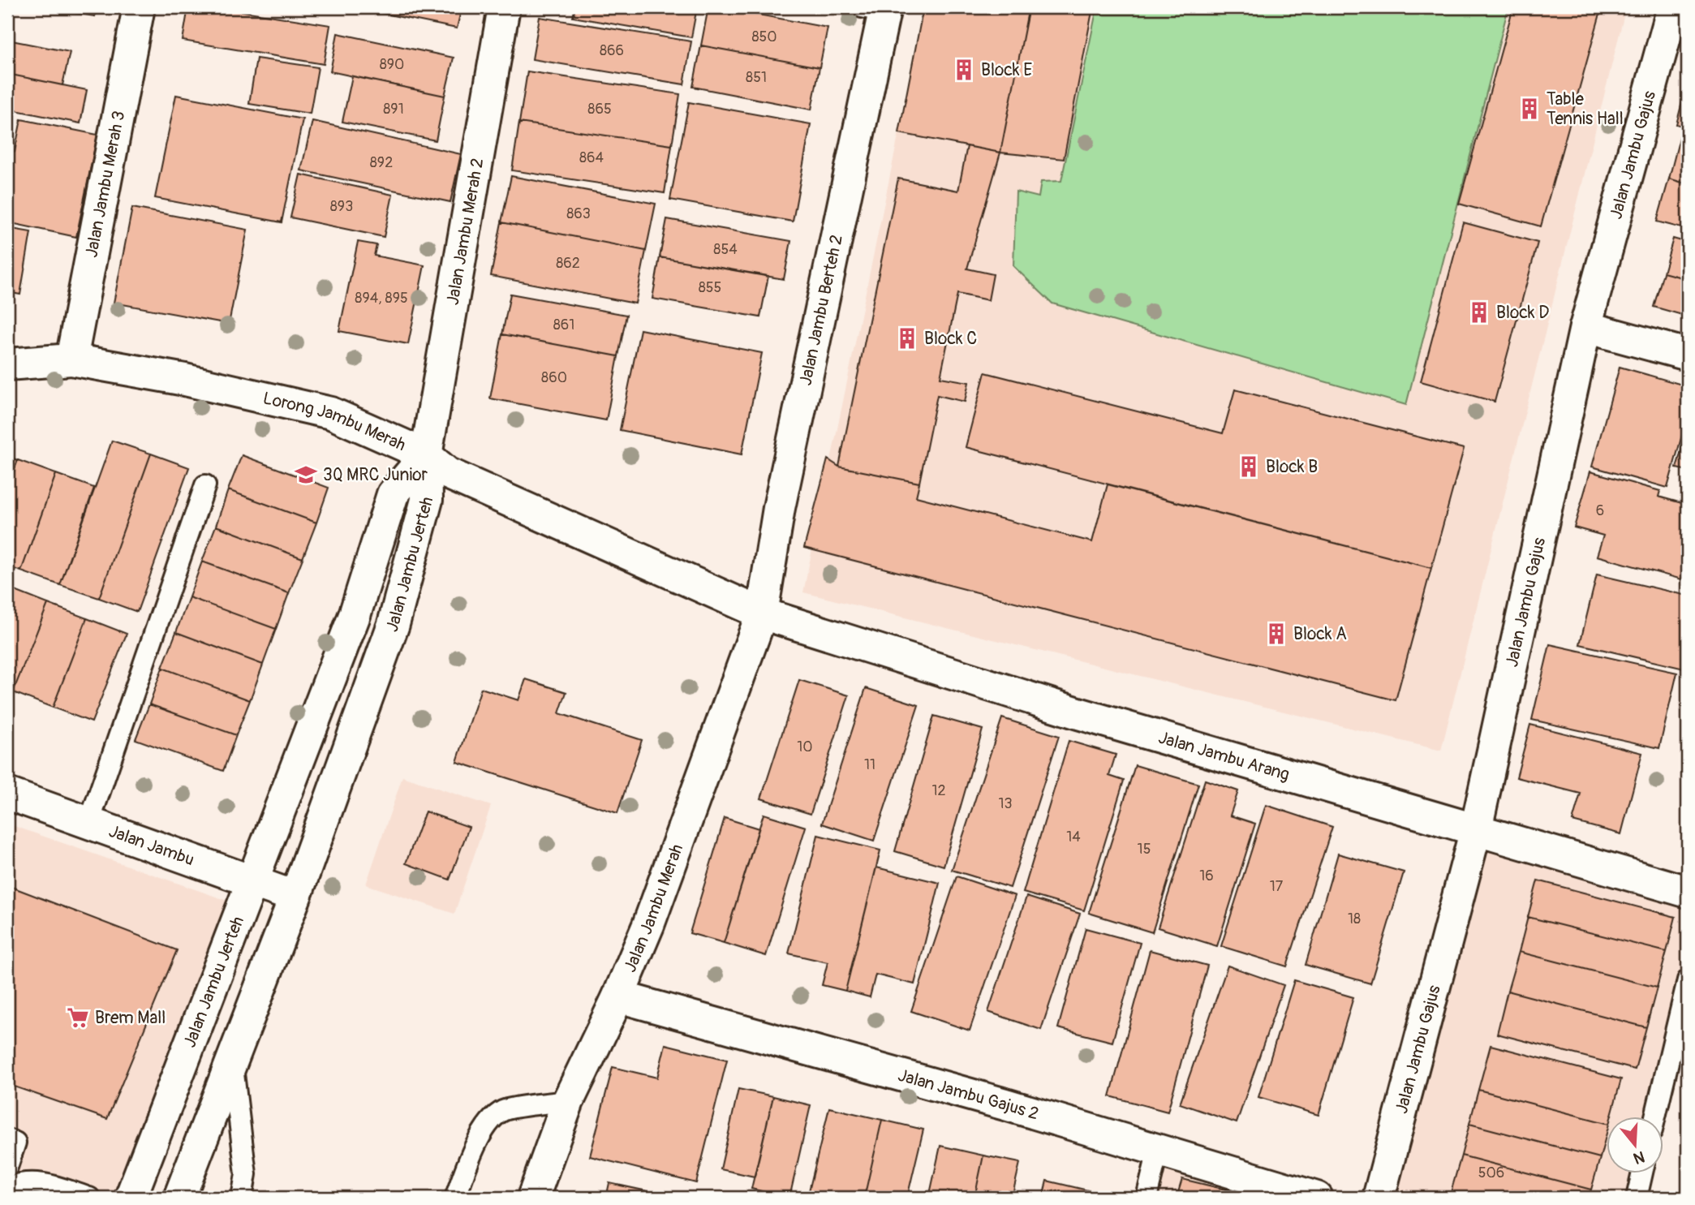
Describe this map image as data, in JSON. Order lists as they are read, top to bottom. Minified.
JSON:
{"streets":{"street":["Jalan Jambu Gajus","Jalan Jambu Merah 3","Jalan Jambu Merah 2","Jalan Jambu Berteh 2","Lorong Jambu Merah","Jalan Jambu Jerteh","Jalan Jambu Arang","Jalan Jambu","Jalan Jambu Merah","Jalan Jambu Gajus 2"]},"crossings":[["Jalan Jambu Gajus","Jalan Jambu Arang"],["Jalan Jambu Merah 3","Lorong Jambu Merah"],["Jalan Jambu Merah 2","Lorong Jambu Merah"],["Jalan Jambu Merah 2","Jalan Jambu Jerteh"],["Jalan Jambu Berteh 2","Lorong Jambu Merah"],["Jalan Jambu Berteh 2","Jalan Jambu Arang"],["Jalan Jambu Berteh 2","Jalan Jambu Merah"],["Lorong Jambu Merah","Jalan Jambu Jerteh"],["Lorong Jambu Merah","Jalan Jambu Arang"],["Lorong Jambu Merah","Jalan Jambu Merah"],["Jalan Jambu Jerteh","Jalan Jambu"],["Jalan Jambu Arang","Jalan Jambu Merah"],["Jalan Jambu Merah","Jalan Jambu Gajus 2"]],"places":{"building":["Block E","Table Tennis Hall","Block D","Block C","Block B","Block A"],"school or university":["3Q MRC Junior"],"supermarket":["Brem Mall"]},"house_numbers":["850","866","890","851","891","865","864","892","893","863","854","862","855","894, 895","861","860","6","10","11","12","13","14","15","16","17","18","506"],"north":"bottom"}
